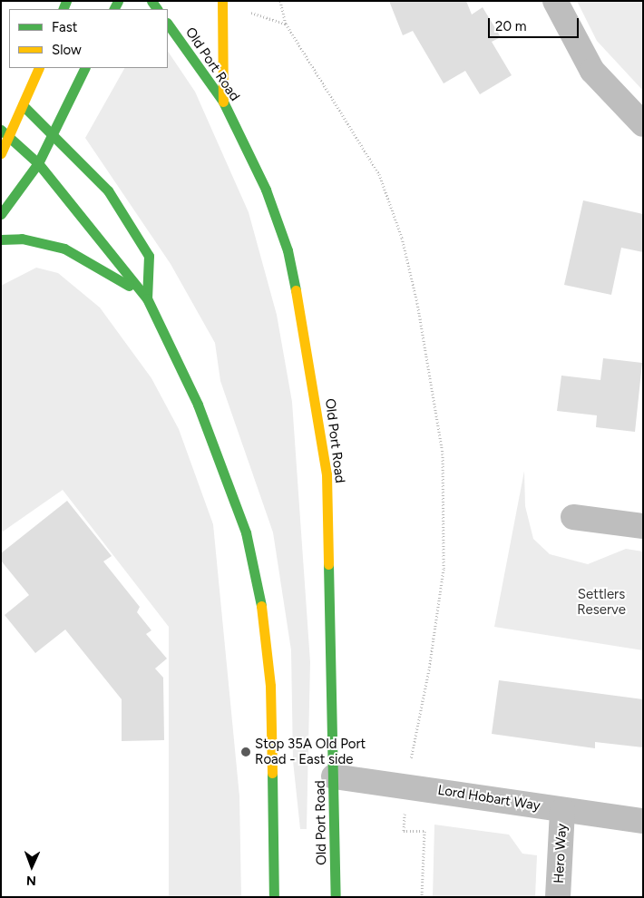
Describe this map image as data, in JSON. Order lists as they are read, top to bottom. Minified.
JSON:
{"streets":{"main road":["Old Port Road"],"street":["Lord Hobart Way","Hero Way"]},"crossings":[["Old Port Road","Lord Hobart Way"],["Lord Hobart Way","Hero Way"]],"parks":["Settlers Reserve"],"places":["Stop 35A Old Port Road - East side"],"legend":["Fast","Slow"],"scale_bar":"20 m","north":"bottom"}
